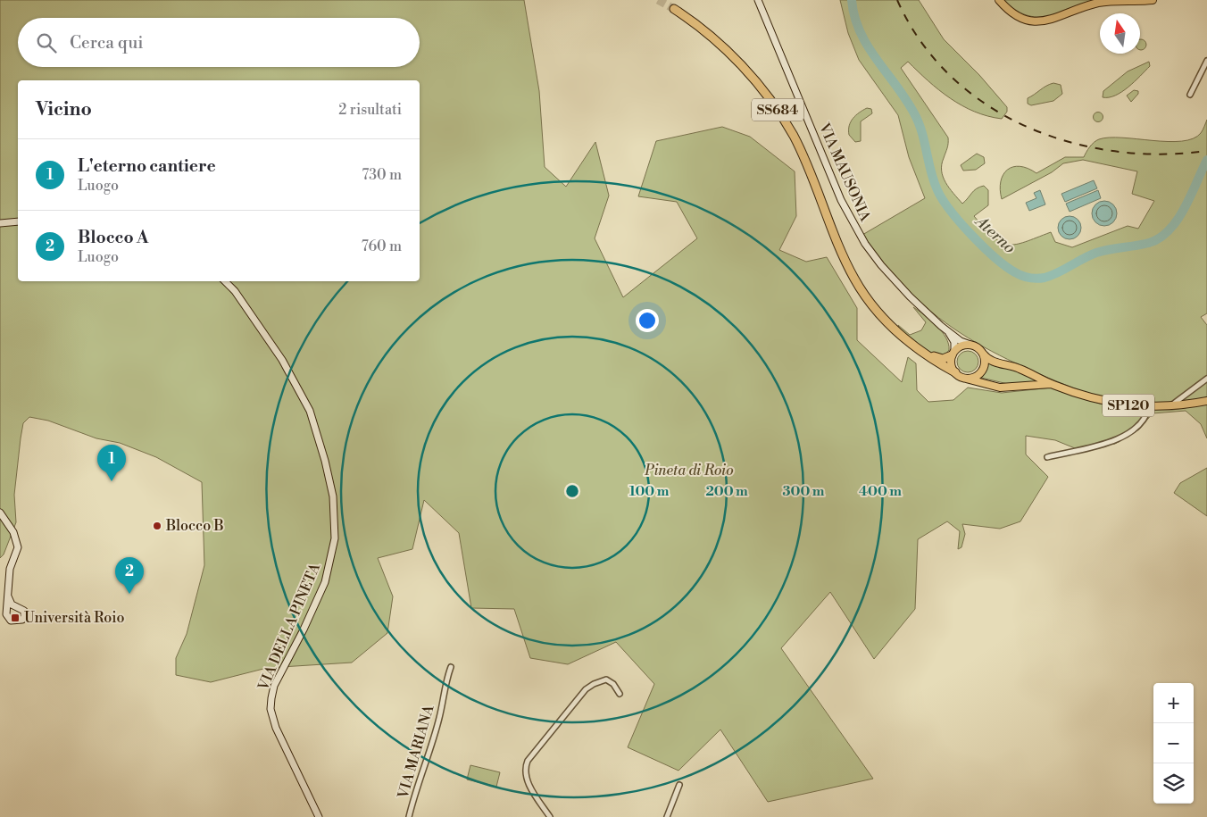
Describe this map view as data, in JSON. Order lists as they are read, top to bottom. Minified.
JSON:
{"streets":{"highway":["SS684"],"main road":["VIA MAUSONIA","SP120","VIA DELLA PINETA"],"street":["VIA MARIANA"]},"crossings":[["SS684","VIA MAUSONIA"],["SS684","SP120"],["VIA MAUSONIA","SP120"]],"water":["Aterno"],"parks":["Pineta di Roio"],"places":{"other":["Blocco B"],"transit":["Università Roio"]},"north":"top","page":{"search":"Cerca qui","heading":["Vicino","2 risultati"],"list":[{"mark":"1","name":"L'eterno cantiere","note":"Luogo","value":"730 m"},{"mark":"2","name":"Blocco A","note":"Luogo","value":"760 m"}],"pins":["1","2"],"map_buttons":["+","−"]},"rings":["100 m","200 m","300 m","400 m"]}
